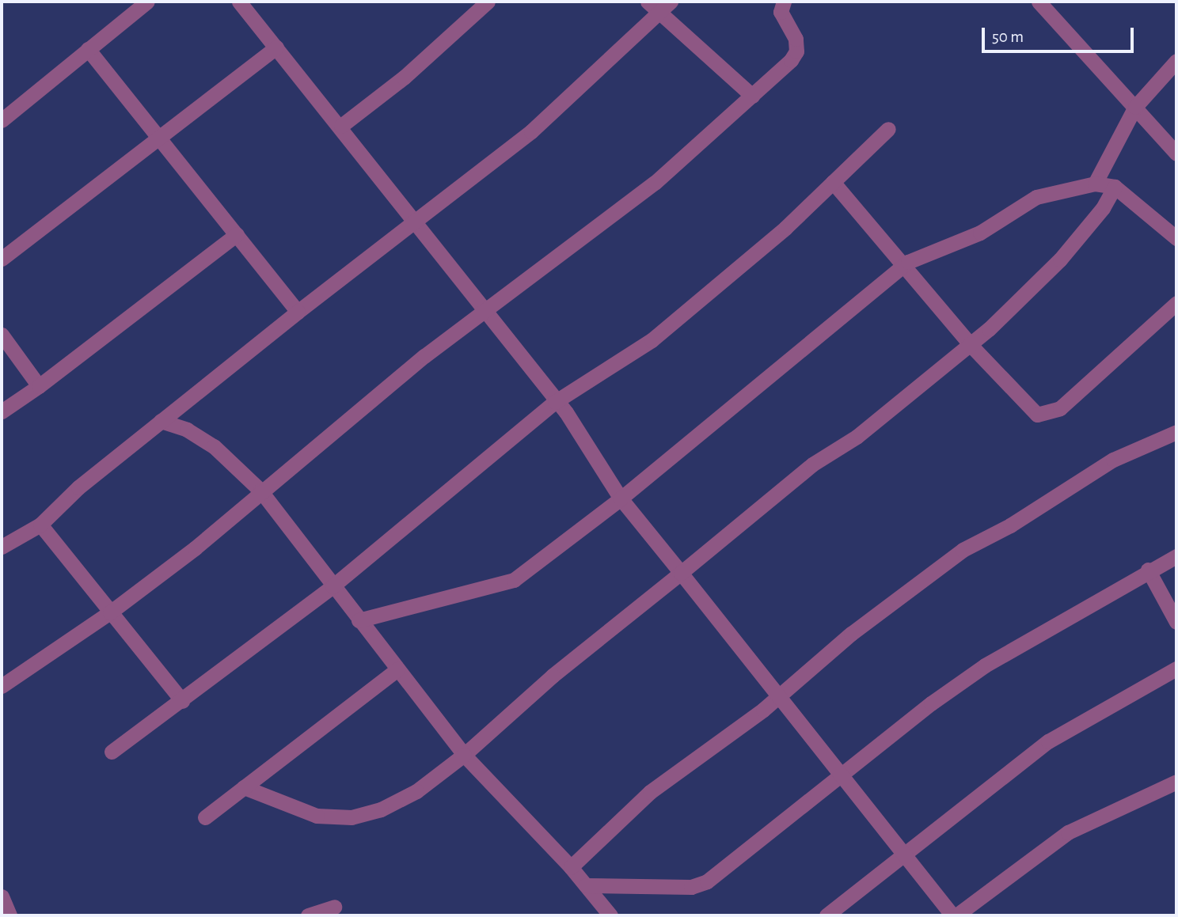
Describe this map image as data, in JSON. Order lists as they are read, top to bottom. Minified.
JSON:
{"scale_bar":"50 m"}
